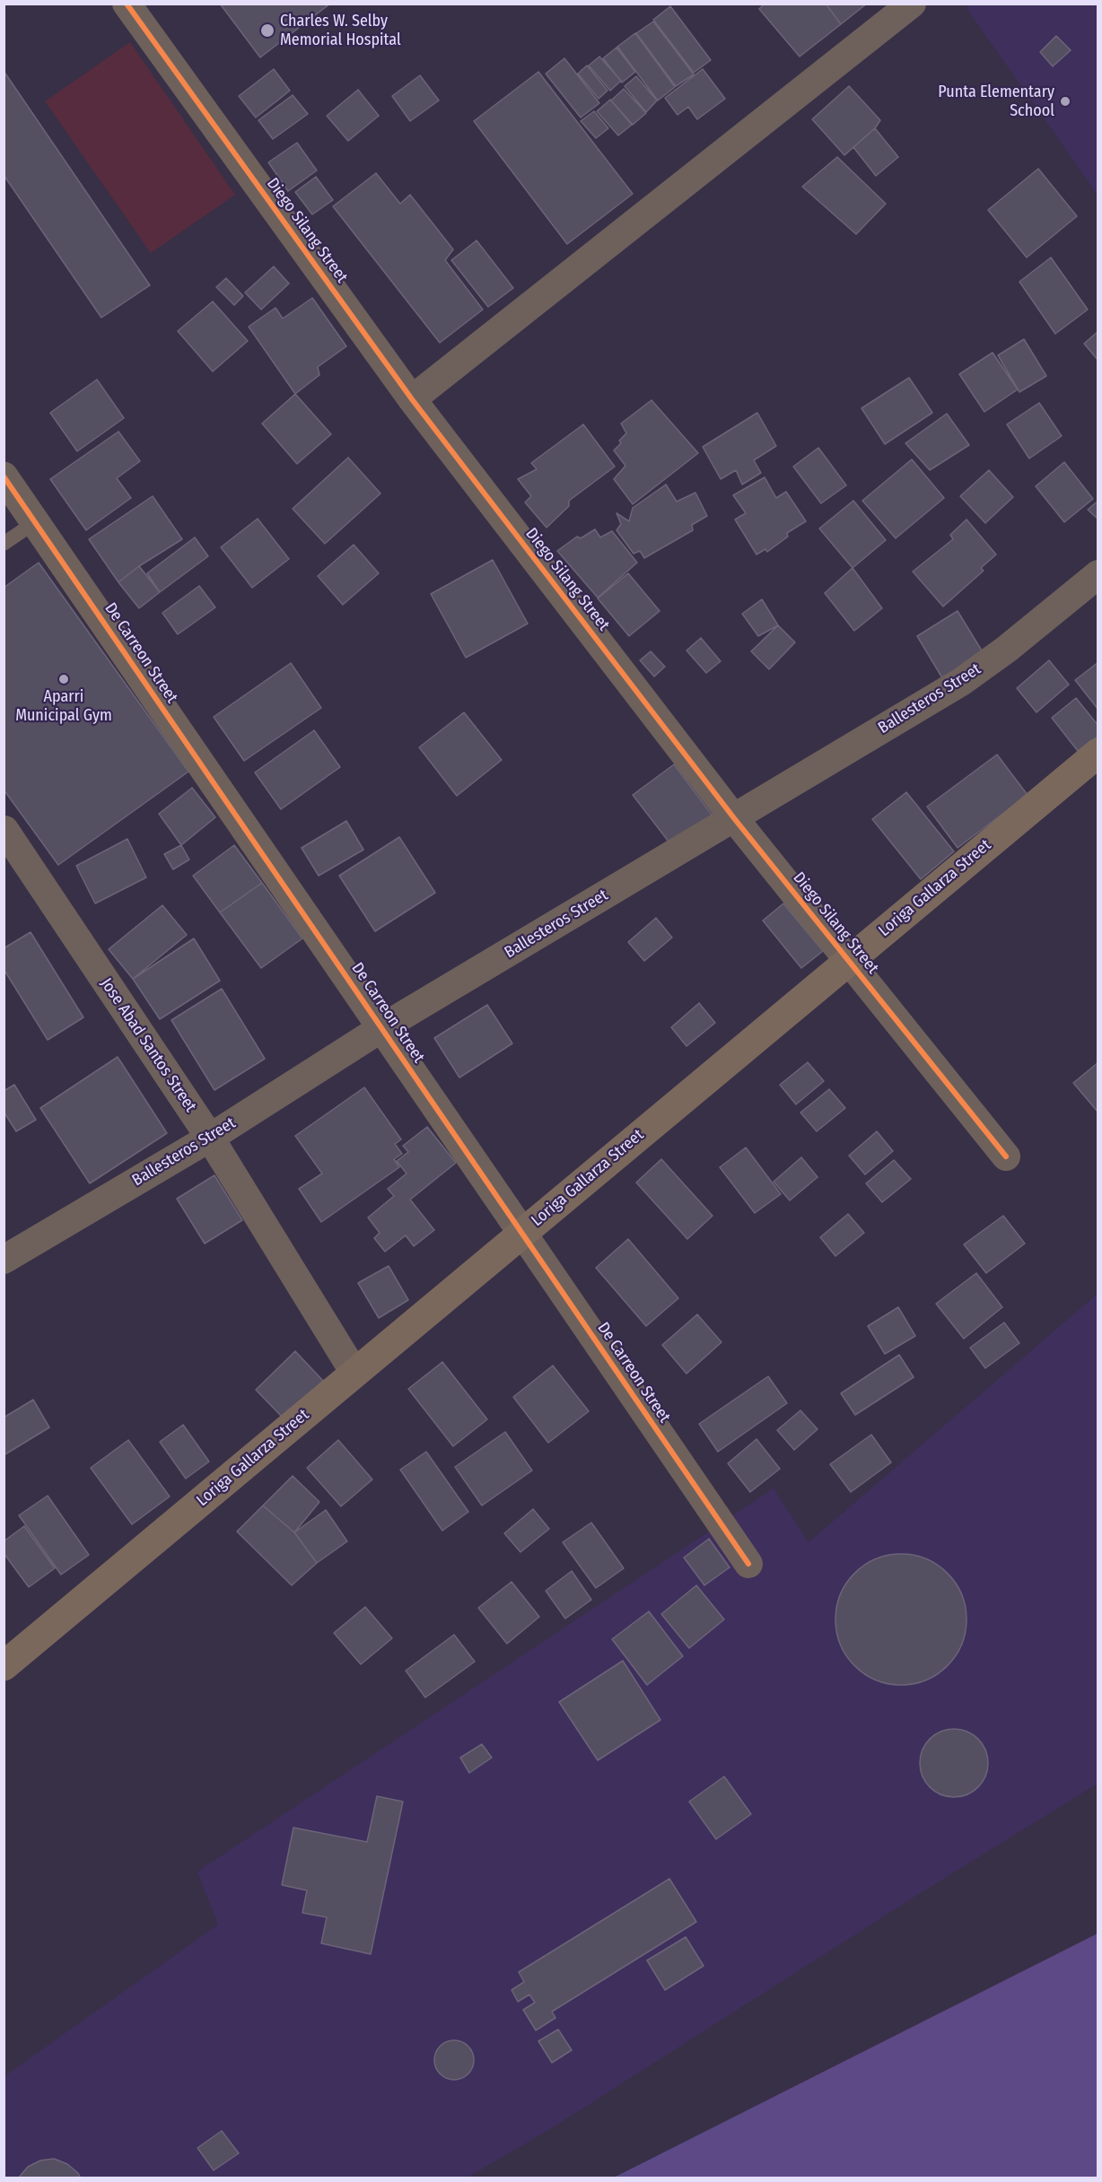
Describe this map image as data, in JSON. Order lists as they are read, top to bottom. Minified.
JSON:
{"streets":{"main road":["Loriga Gallarza Street"],"street":["Diego Silang Street","De Carreon Street","Ballesteros Street","Jose Abad Santos Street"]},"crossings":[["Diego Silang Street","Ballesteros Street"],["Diego Silang Street","Loriga Gallarza Street"],["De Carreon Street","Ballesteros Street"],["De Carreon Street","Loriga Gallarza Street"],["Ballesteros Street","Jose Abad Santos Street"],["Loriga Gallarza Street","Jose Abad Santos Street"]],"places":["Charles W. Selby Memorial Hospital","Punta Elementary School","Aparri Municipal Gym"]}
